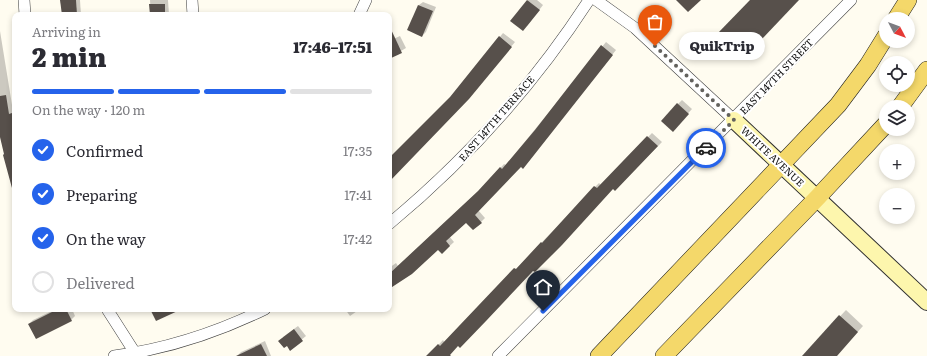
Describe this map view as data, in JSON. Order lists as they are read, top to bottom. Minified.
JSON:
{"streets":{"street":["EAST 147TH STREET","EAST 147TH TERRACE","WHITE AVENUE"]},"crossings":[["EAST 147TH STREET","WHITE AVENUE"]],"places":["QuikTrip"],"north":"bottom right","page":{"map_buttons":["+","−"],"heading":["2 min","Arriving in","17:46–17:51"],"bubble":"QuikTrip","bar":"On the way · 120 m","list":[["Confirmed","17:35"],["Preparing","17:41"],["On the way","17:42"],"Delivered"]}}
